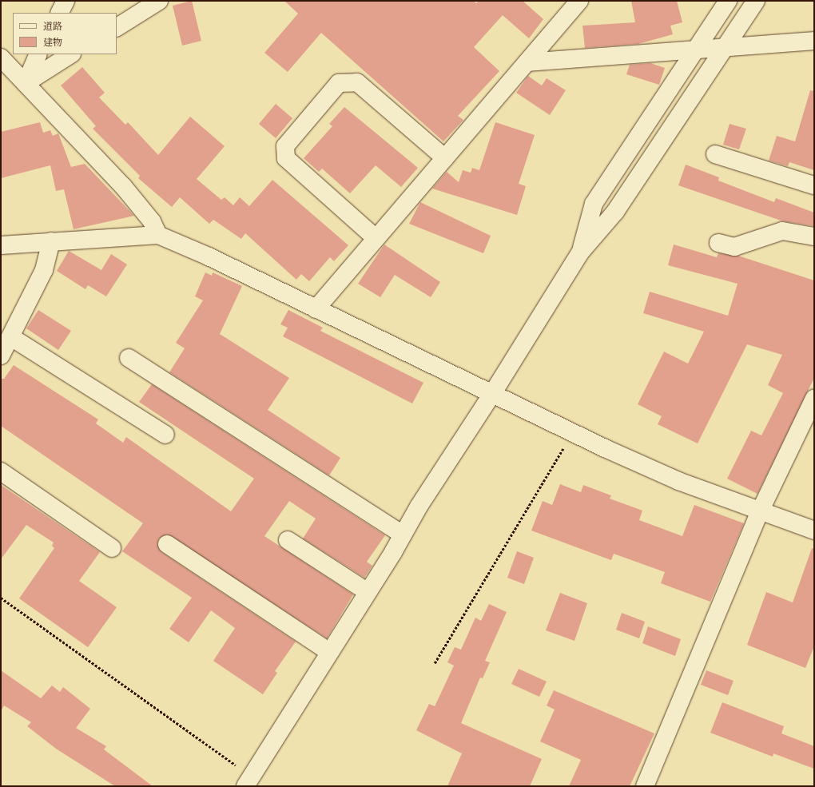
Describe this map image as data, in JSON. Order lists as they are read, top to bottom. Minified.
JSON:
{"legend":["道路","建物"]}
